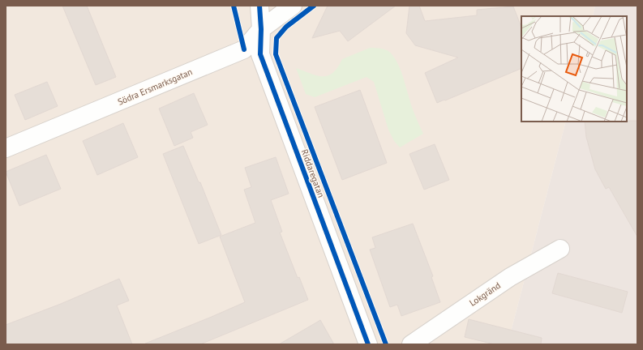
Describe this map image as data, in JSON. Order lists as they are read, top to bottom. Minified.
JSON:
{"streets":{"street":["Södra Ersmarksgatan","Riddaregatan","Lokgränd"]},"crossings":[["Södra Ersmarksgatan","Riddaregatan"]]}
